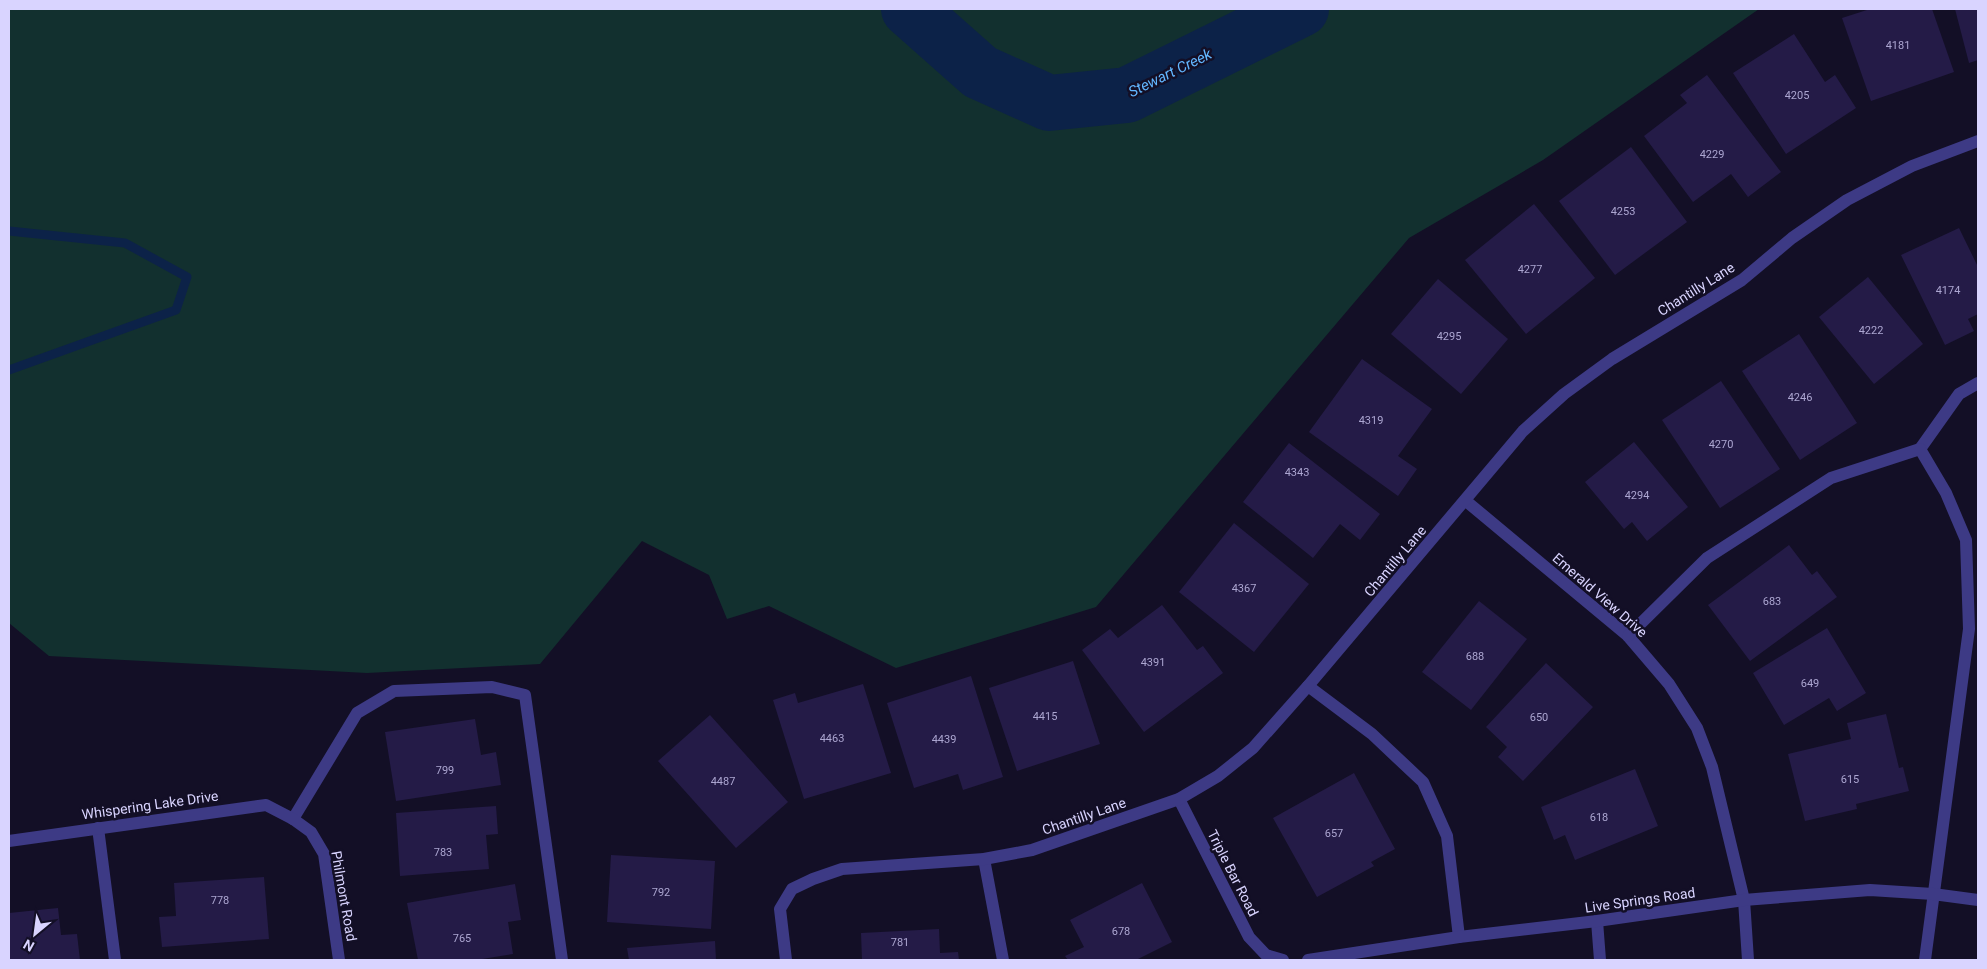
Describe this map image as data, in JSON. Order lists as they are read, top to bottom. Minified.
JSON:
{"streets":{"street":["Chantilly Lane","Emerald View Drive","Whispering Lake Drive","Triple Bar Road","Philmont Road","Live Springs Road"]},"crossings":[["Chantilly Lane","Emerald View Drive"],["Chantilly Lane","Triple Bar Road"],["Emerald View Drive","Live Springs Road"],["Whispering Lake Drive","Philmont Road"]],"water":["Stewart Creek"],"house_numbers":["4181","4205","4229","4253","4277","4174","4222","4295","4246","4319","4270","4343","4294","4367","683","688","4391","649","4415","650","4463","4439","799","615","4487","618","657","783","792","778","678","765","781"],"north":"bottom left"}
